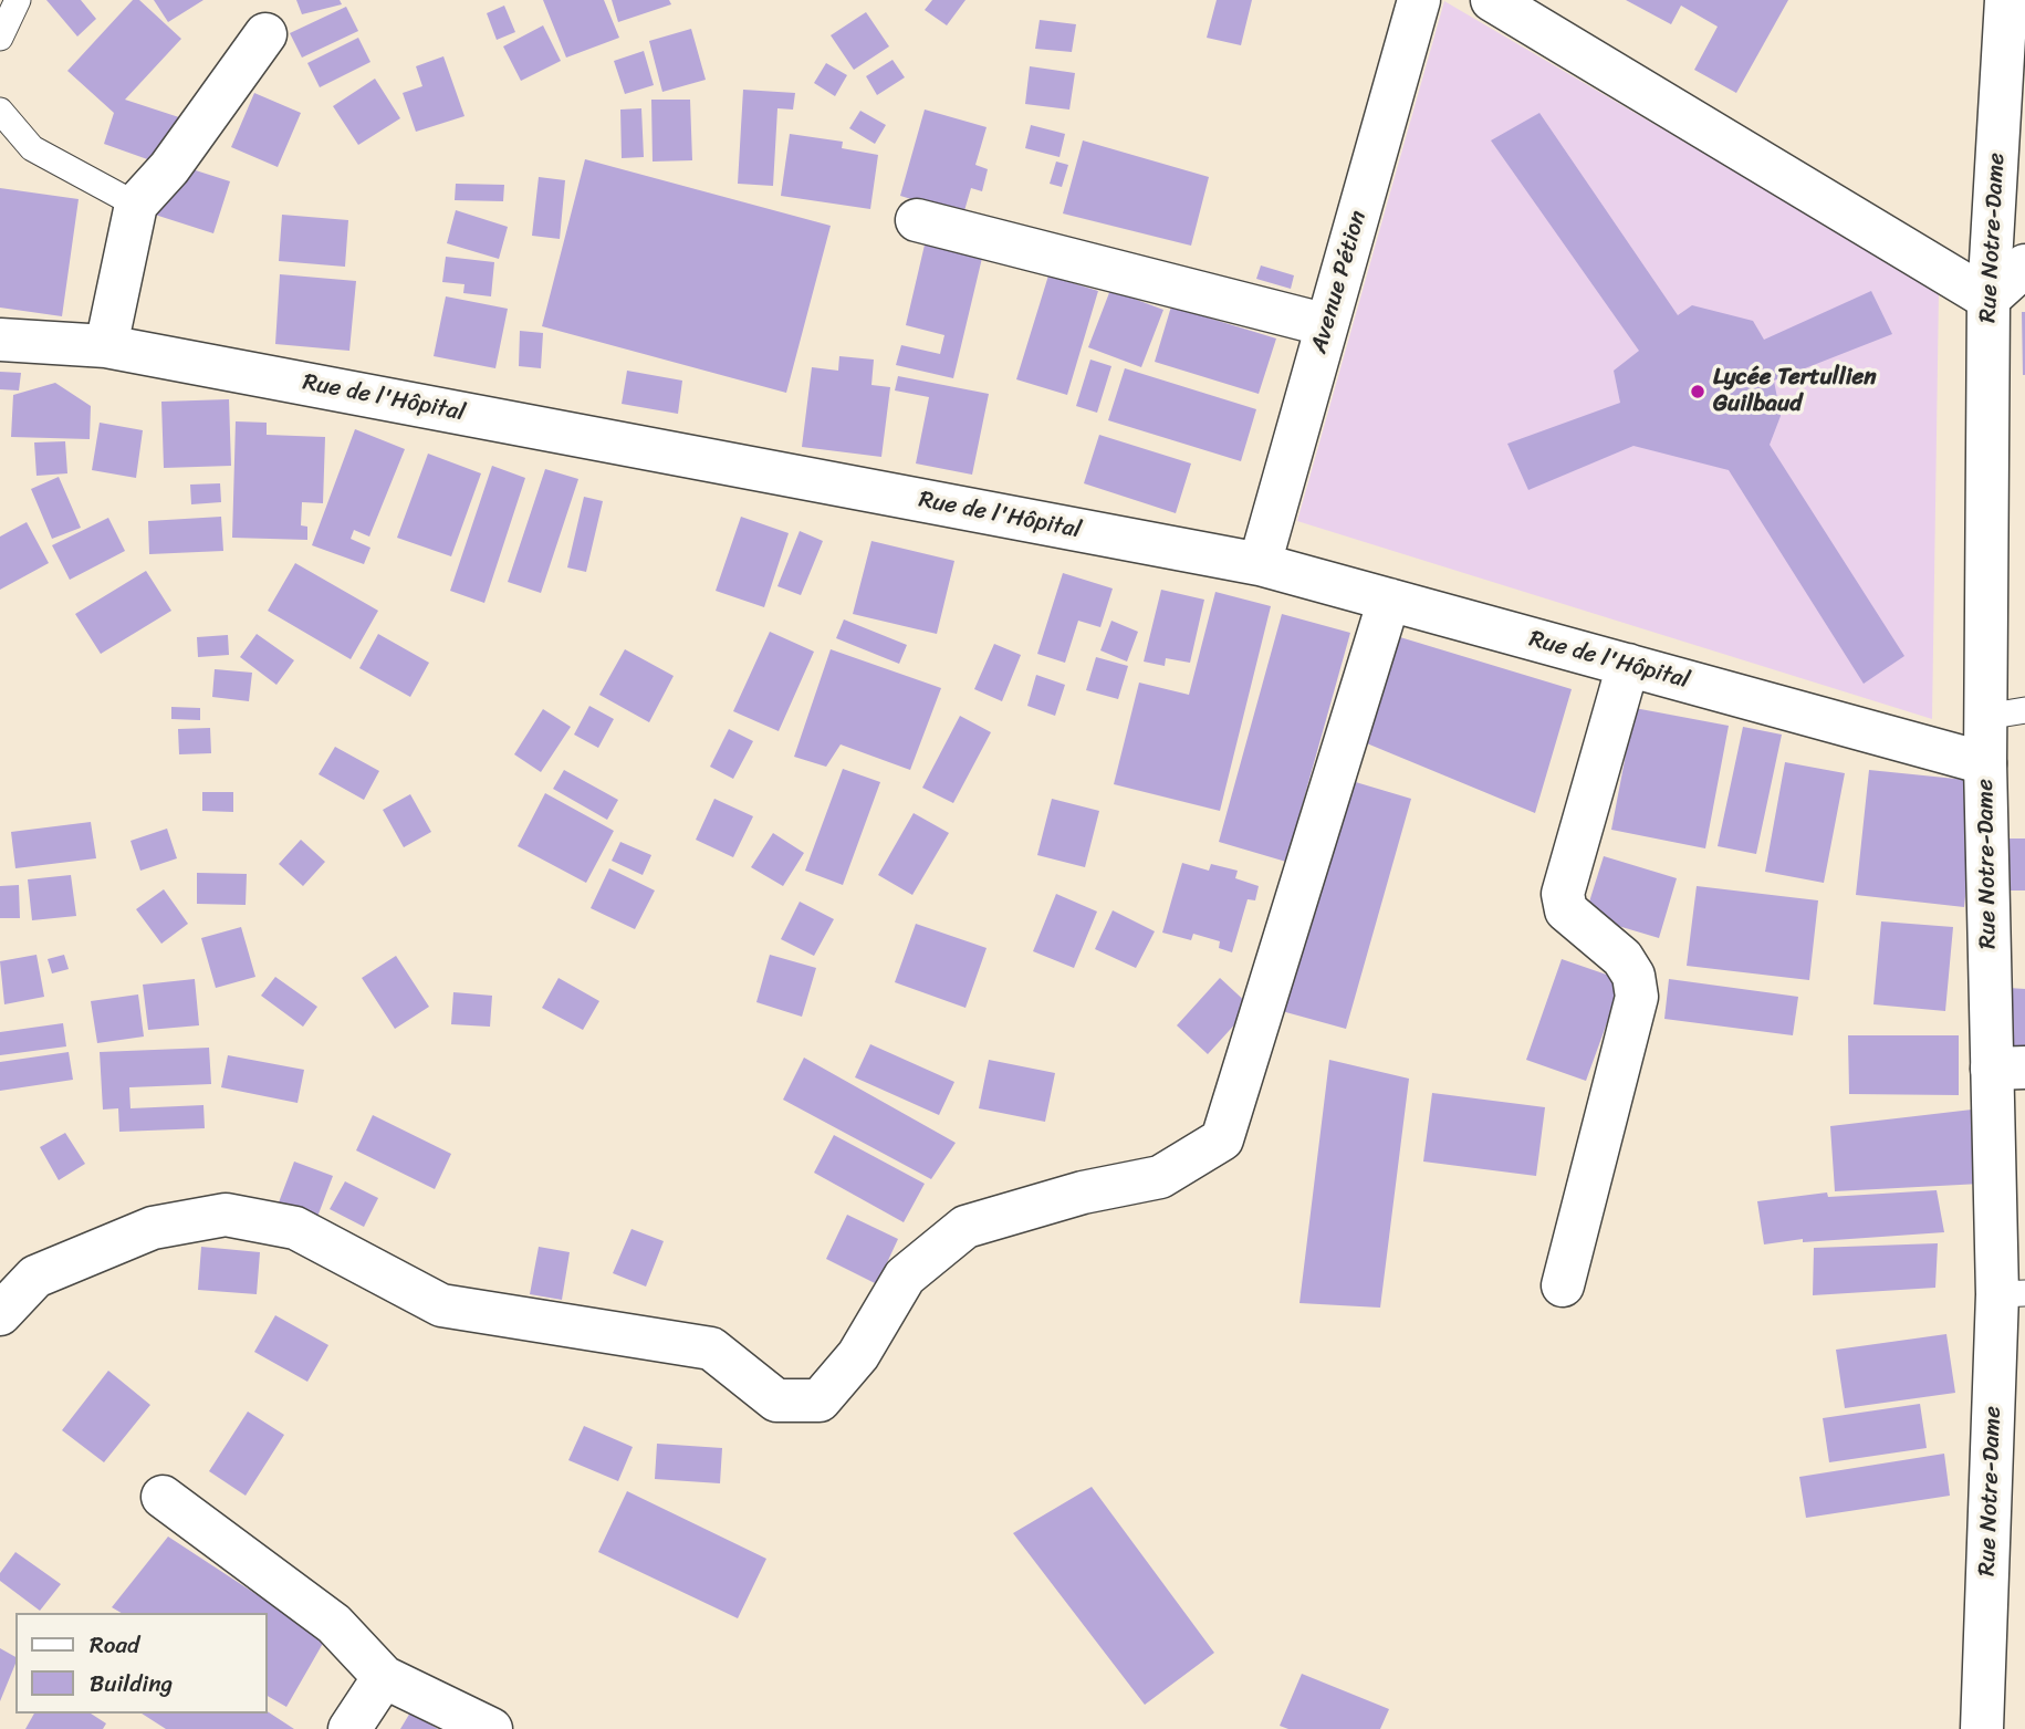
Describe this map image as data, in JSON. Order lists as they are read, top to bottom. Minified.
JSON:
{"streets":{"street":["Rue Notre-Dame","Avenue Pétion","Rue de l'Hôpital"]},"crossings":[["Rue Notre-Dame","Rue de l'Hôpital"],["Avenue Pétion","Rue de l'Hôpital"]],"places":["Lycée Tertullien Guilbaud"],"legend":["Road","Building"]}
